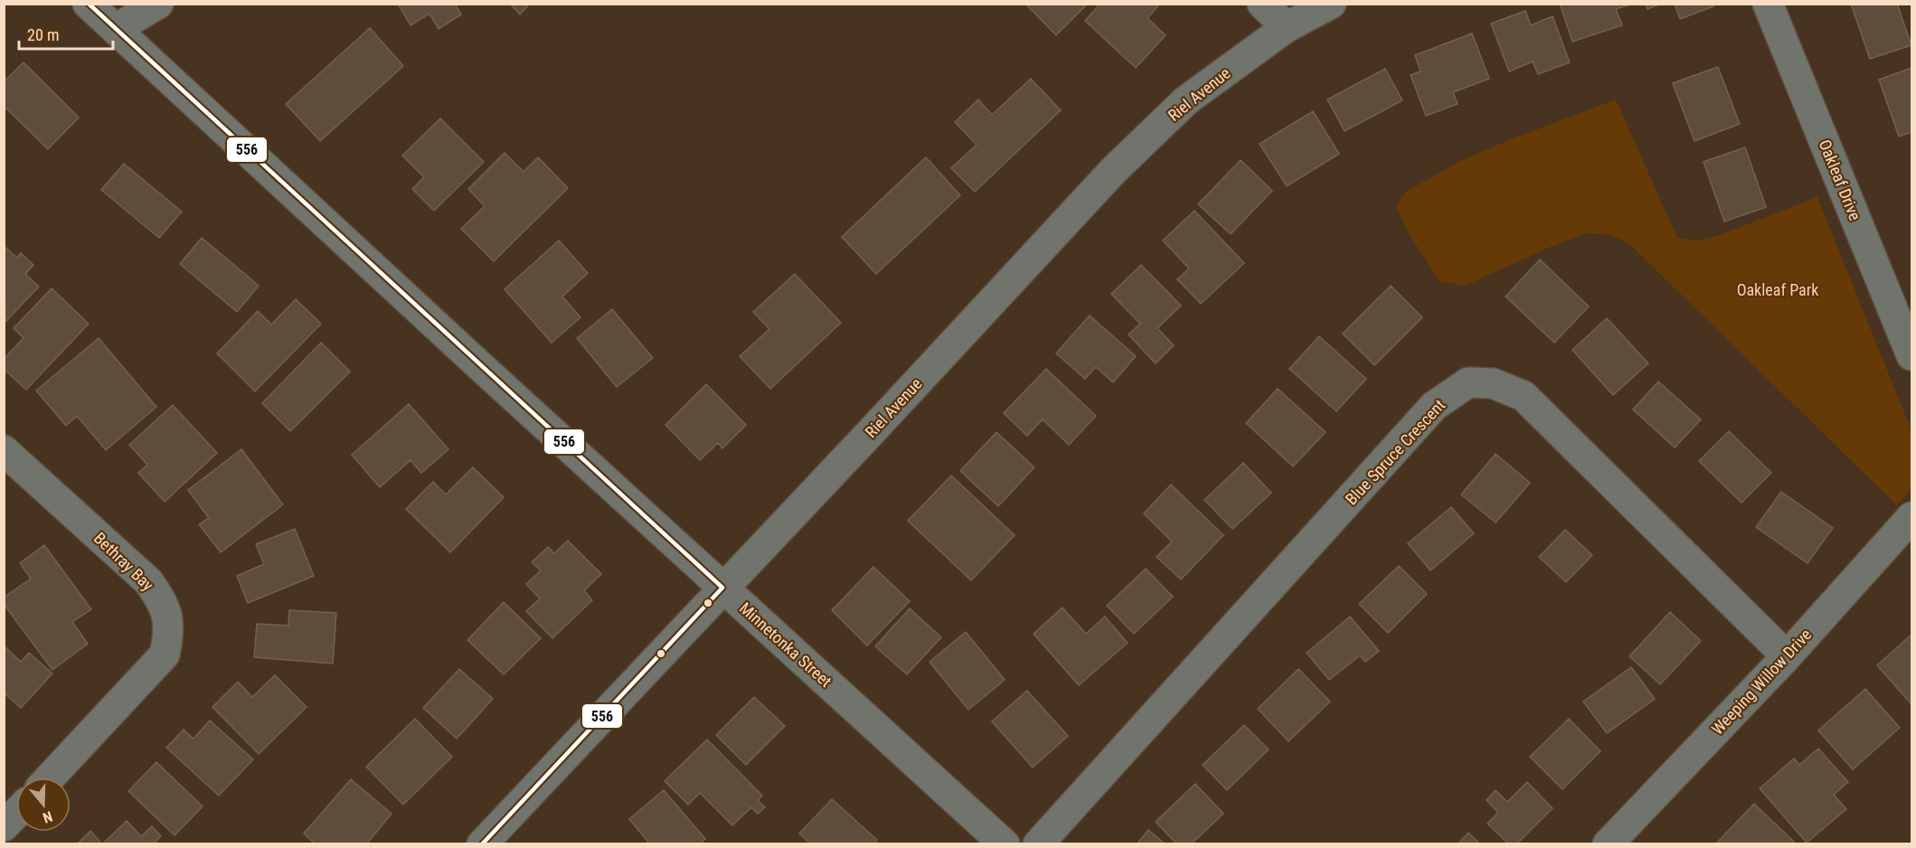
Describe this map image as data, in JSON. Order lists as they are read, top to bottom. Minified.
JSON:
{"streets":{"street":["Riel Avenue","Oakleaf Drive","Blue Spruce Crescent","Bethray Bay","Minnetonka Street","Weeping Willow Drive"]},"crossings":[["Riel Avenue","Minnetonka Street"],["Blue Spruce Crescent","Weeping Willow Drive"]],"parks":["Oakleaf Park"],"lines":["transit line 556"],"scale_bar":"20 m","north":"bottom"}
